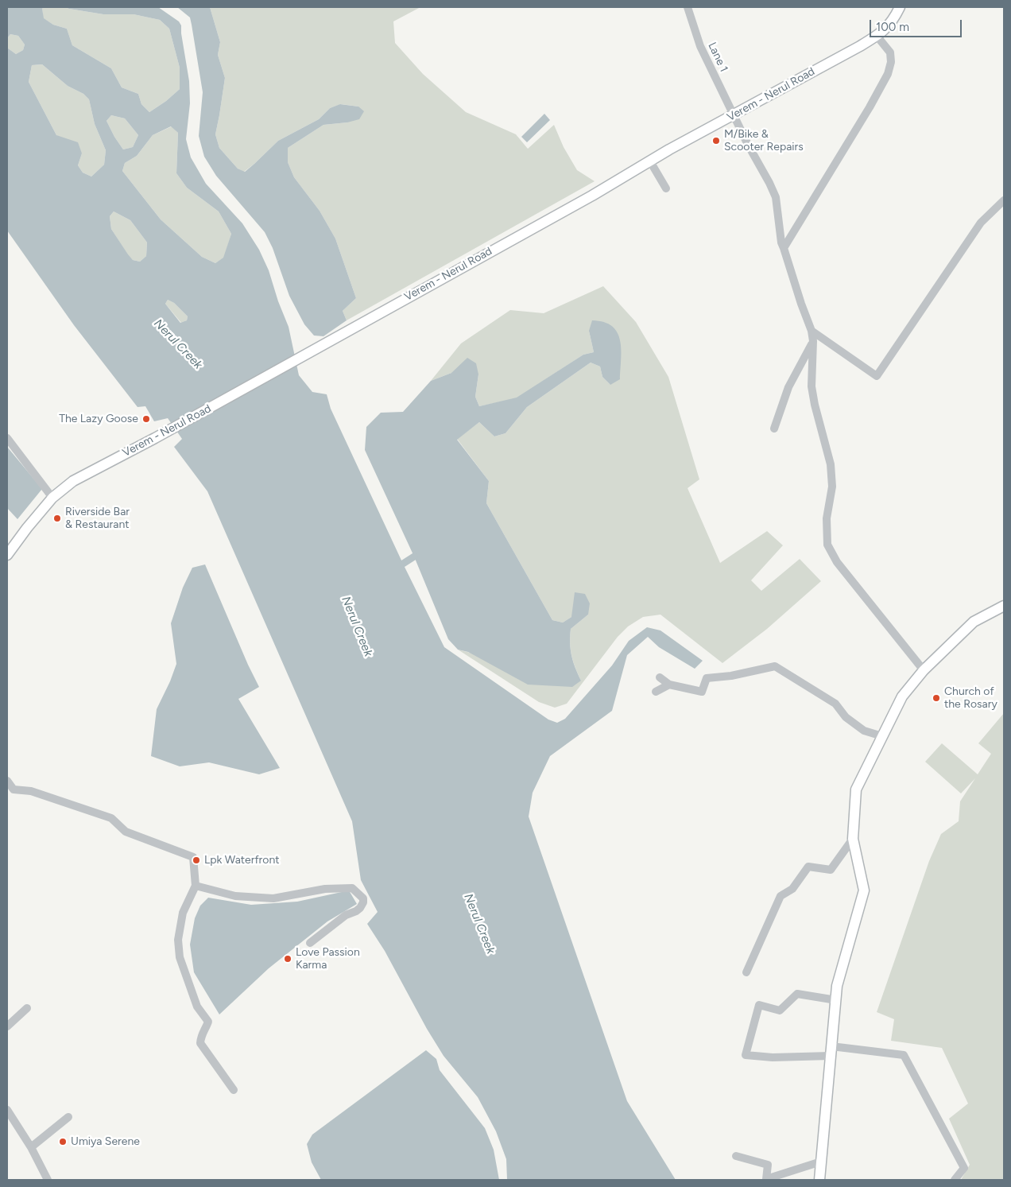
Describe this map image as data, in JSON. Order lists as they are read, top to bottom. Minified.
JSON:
{"streets":{"main road":["Verem - Nerul Road"],"street":["Lane 1"]},"crossings":[["Lane 1","Verem - Nerul Road"]],"water":["Nerul Creek"],"places":["M/Bike & Scooter Repairs","The Lazy Goose","Riverside Bar & Restaurant","Church of the Rosary","Lpk Waterfront","Love Passion Karma","Umiya Serene"],"scale_bar":"100 m"}
